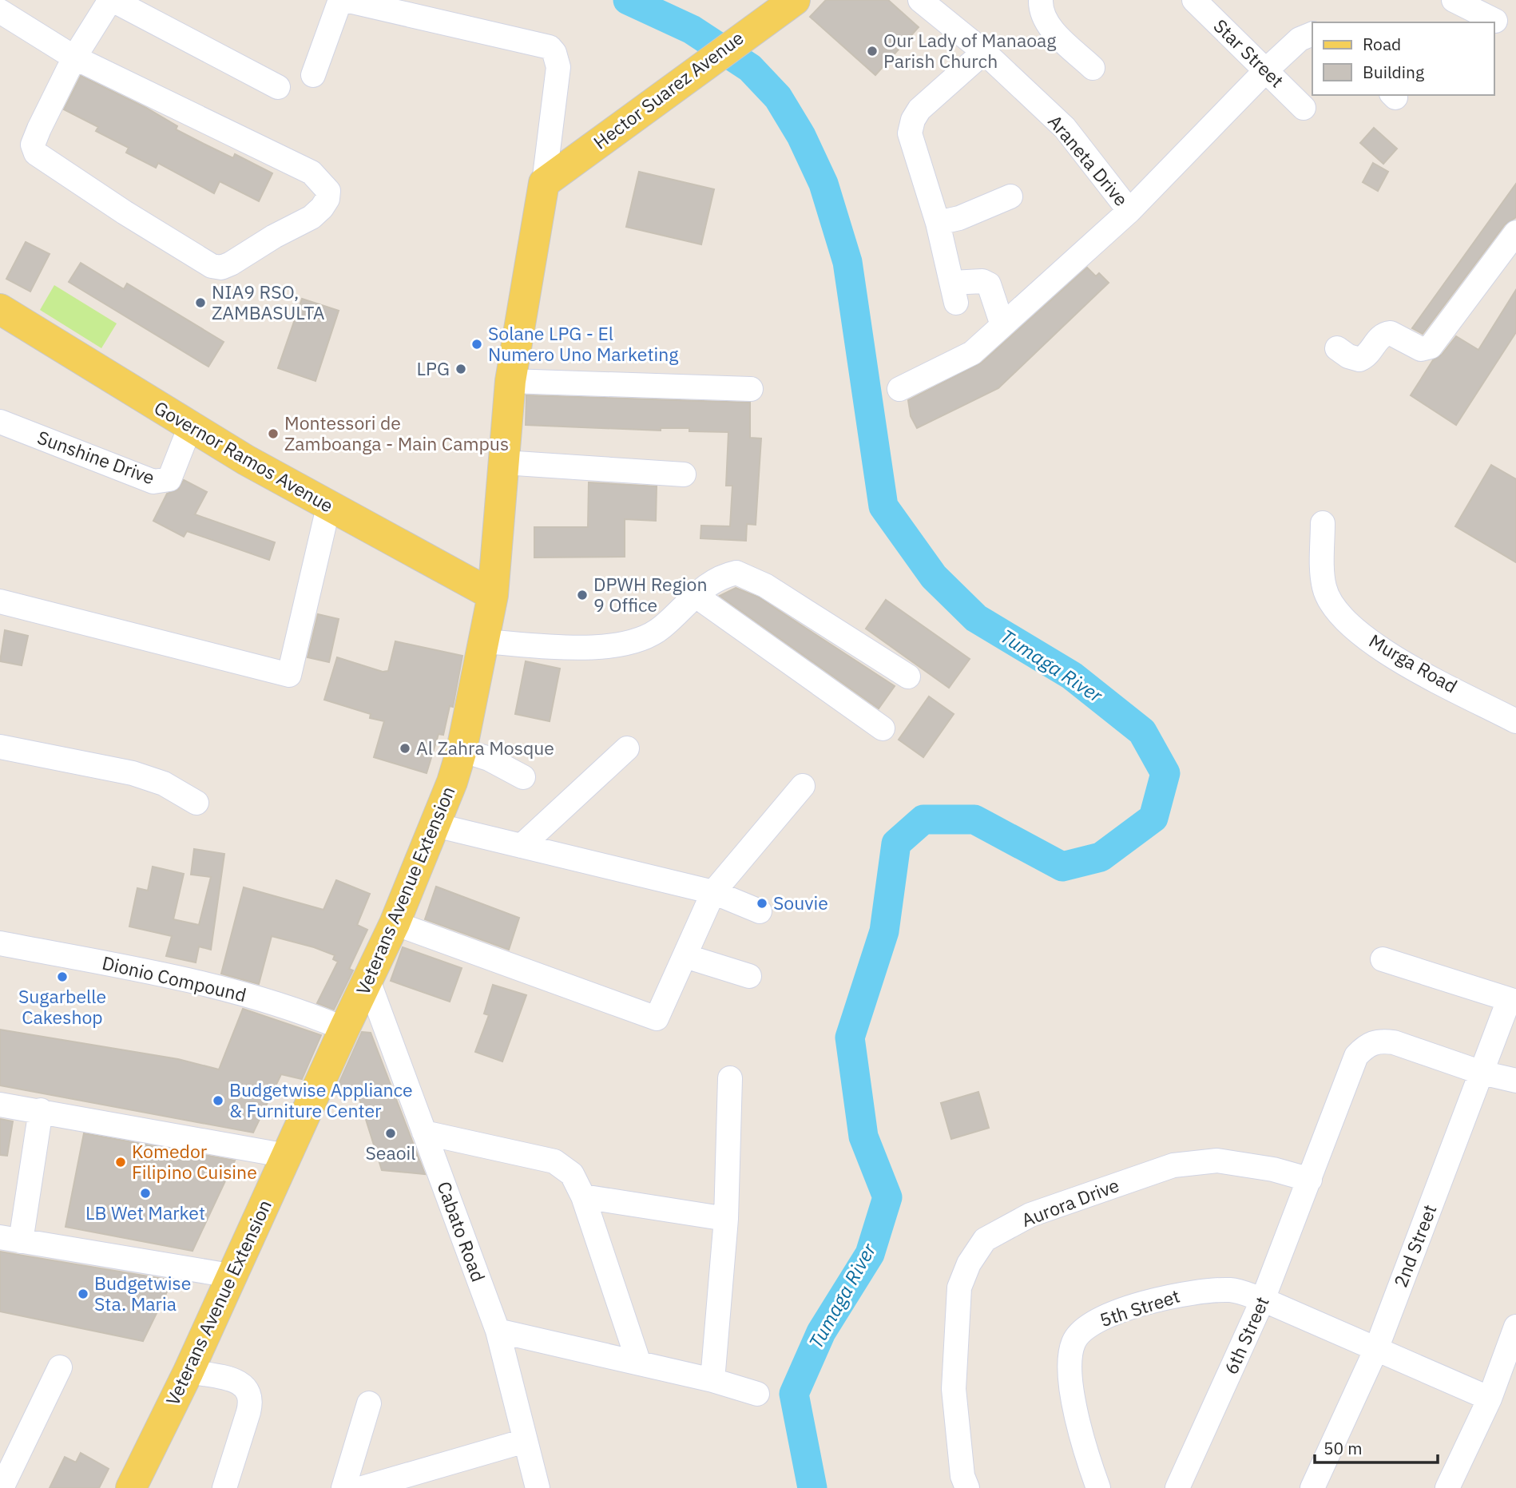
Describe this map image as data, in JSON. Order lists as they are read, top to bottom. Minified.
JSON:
{"streets":{"main road":["Hector Suarez Avenue","Governor Ramos Avenue","Veterans Avenue Extension"],"street":["Star Street","Araneta Drive","Sunshine Drive","Murga Road","Dionio Compound","Aurora Drive","Cabato Road","2nd Street","5th Street","6th Street"]},"crossings":[["Hector Suarez Avenue","Veterans Avenue Extension"],["Governor Ramos Avenue","Sunshine Drive"],["Governor Ramos Avenue","Veterans Avenue Extension"],["Veterans Avenue Extension","Dionio Compound"],["Veterans Avenue Extension","Cabato Road"],["Aurora Drive","6th Street"],["2nd Street","5th Street"],["2nd Street","6th Street"],["5th Street","6th Street"]],"water":["Tumaga River"],"places":["Our Lady of Manaoag Parish Church","NIA9 RSO, ZAMBASULTA","Solane LPG - El Numero Uno Marketing","LPG","Montessori de Zamboanga - Main Campus","DPWH Region 9 Office","Al Zahra Mosque","Souvie","Sugarbelle Cakeshop","Budgetwise Appliance & Furniture Center","Seaoil","Komedor Filipino Cuisine","LB Wet Market","Budgetwise Sta. Maria"],"legend":["Road","Building"],"scale_bar":"50 m"}
